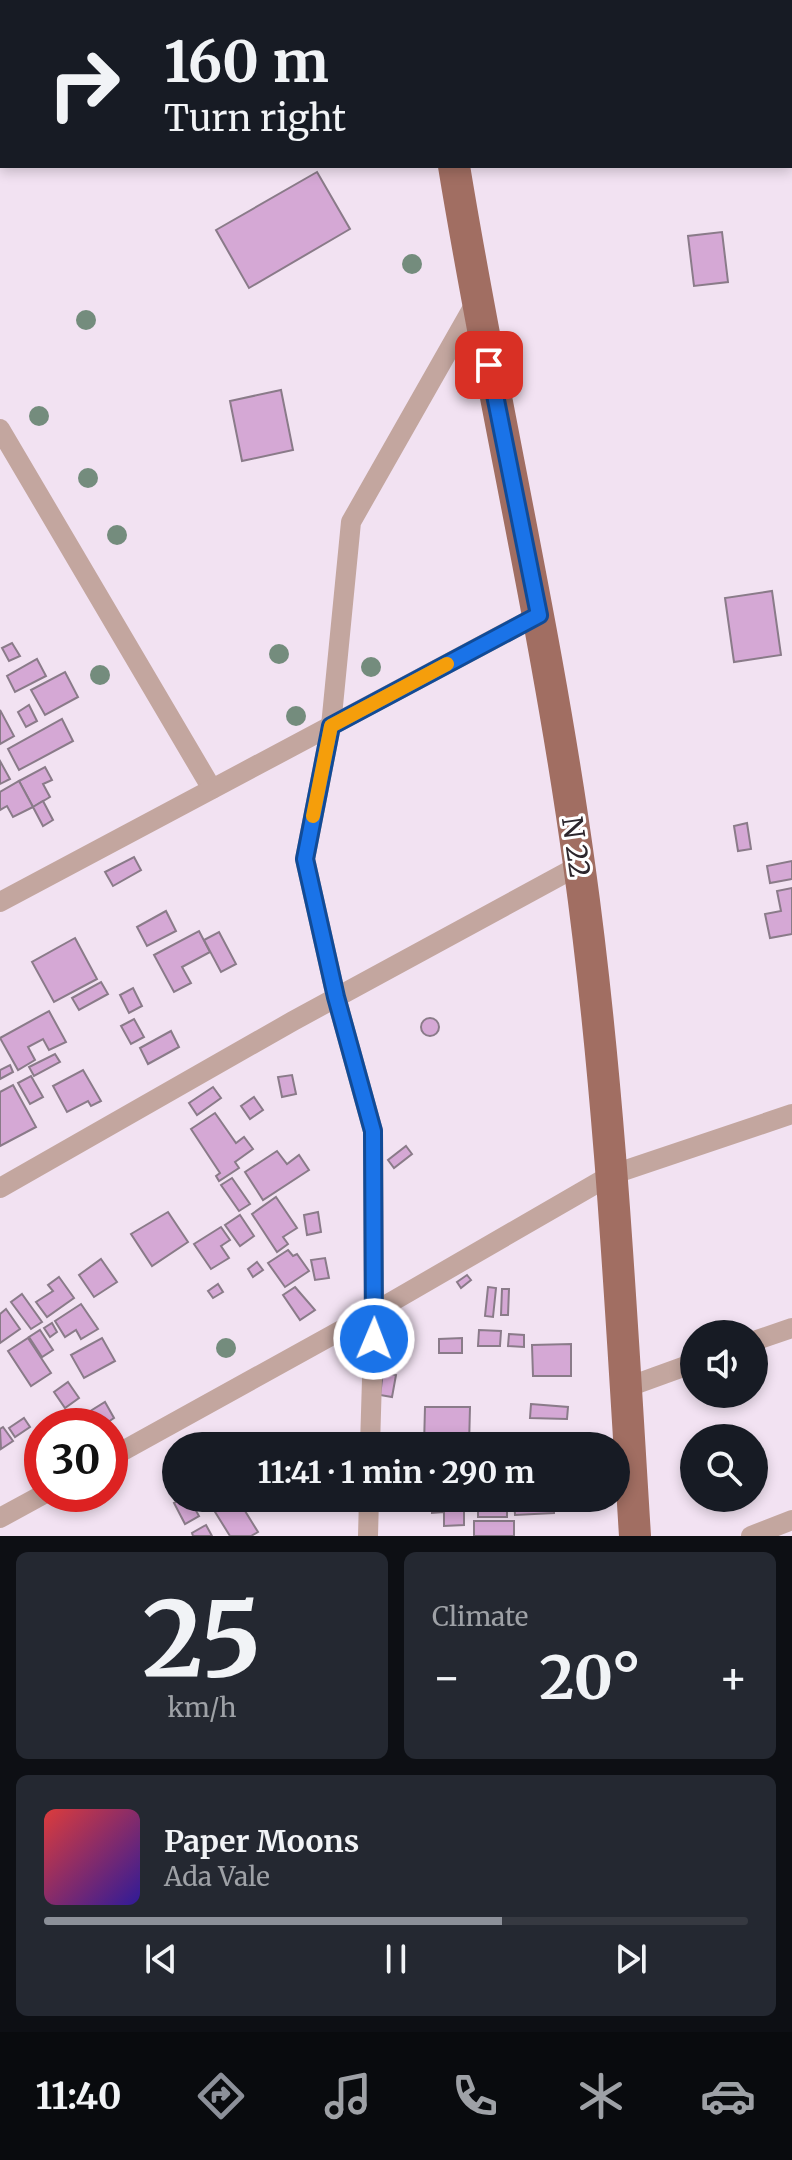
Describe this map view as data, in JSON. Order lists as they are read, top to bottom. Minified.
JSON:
{"streets":{"main road":["N 22"]},"page":{"turn":["160 m","Turn right"],"limit":"30","trip":"11:41 · 1 min · 290 m","tile":[["25","km/h"],"Climate"],"heat":["−","20°","+"],"song":["Paper Moons","Ada Vale"],"tabs":"11:40"}}
